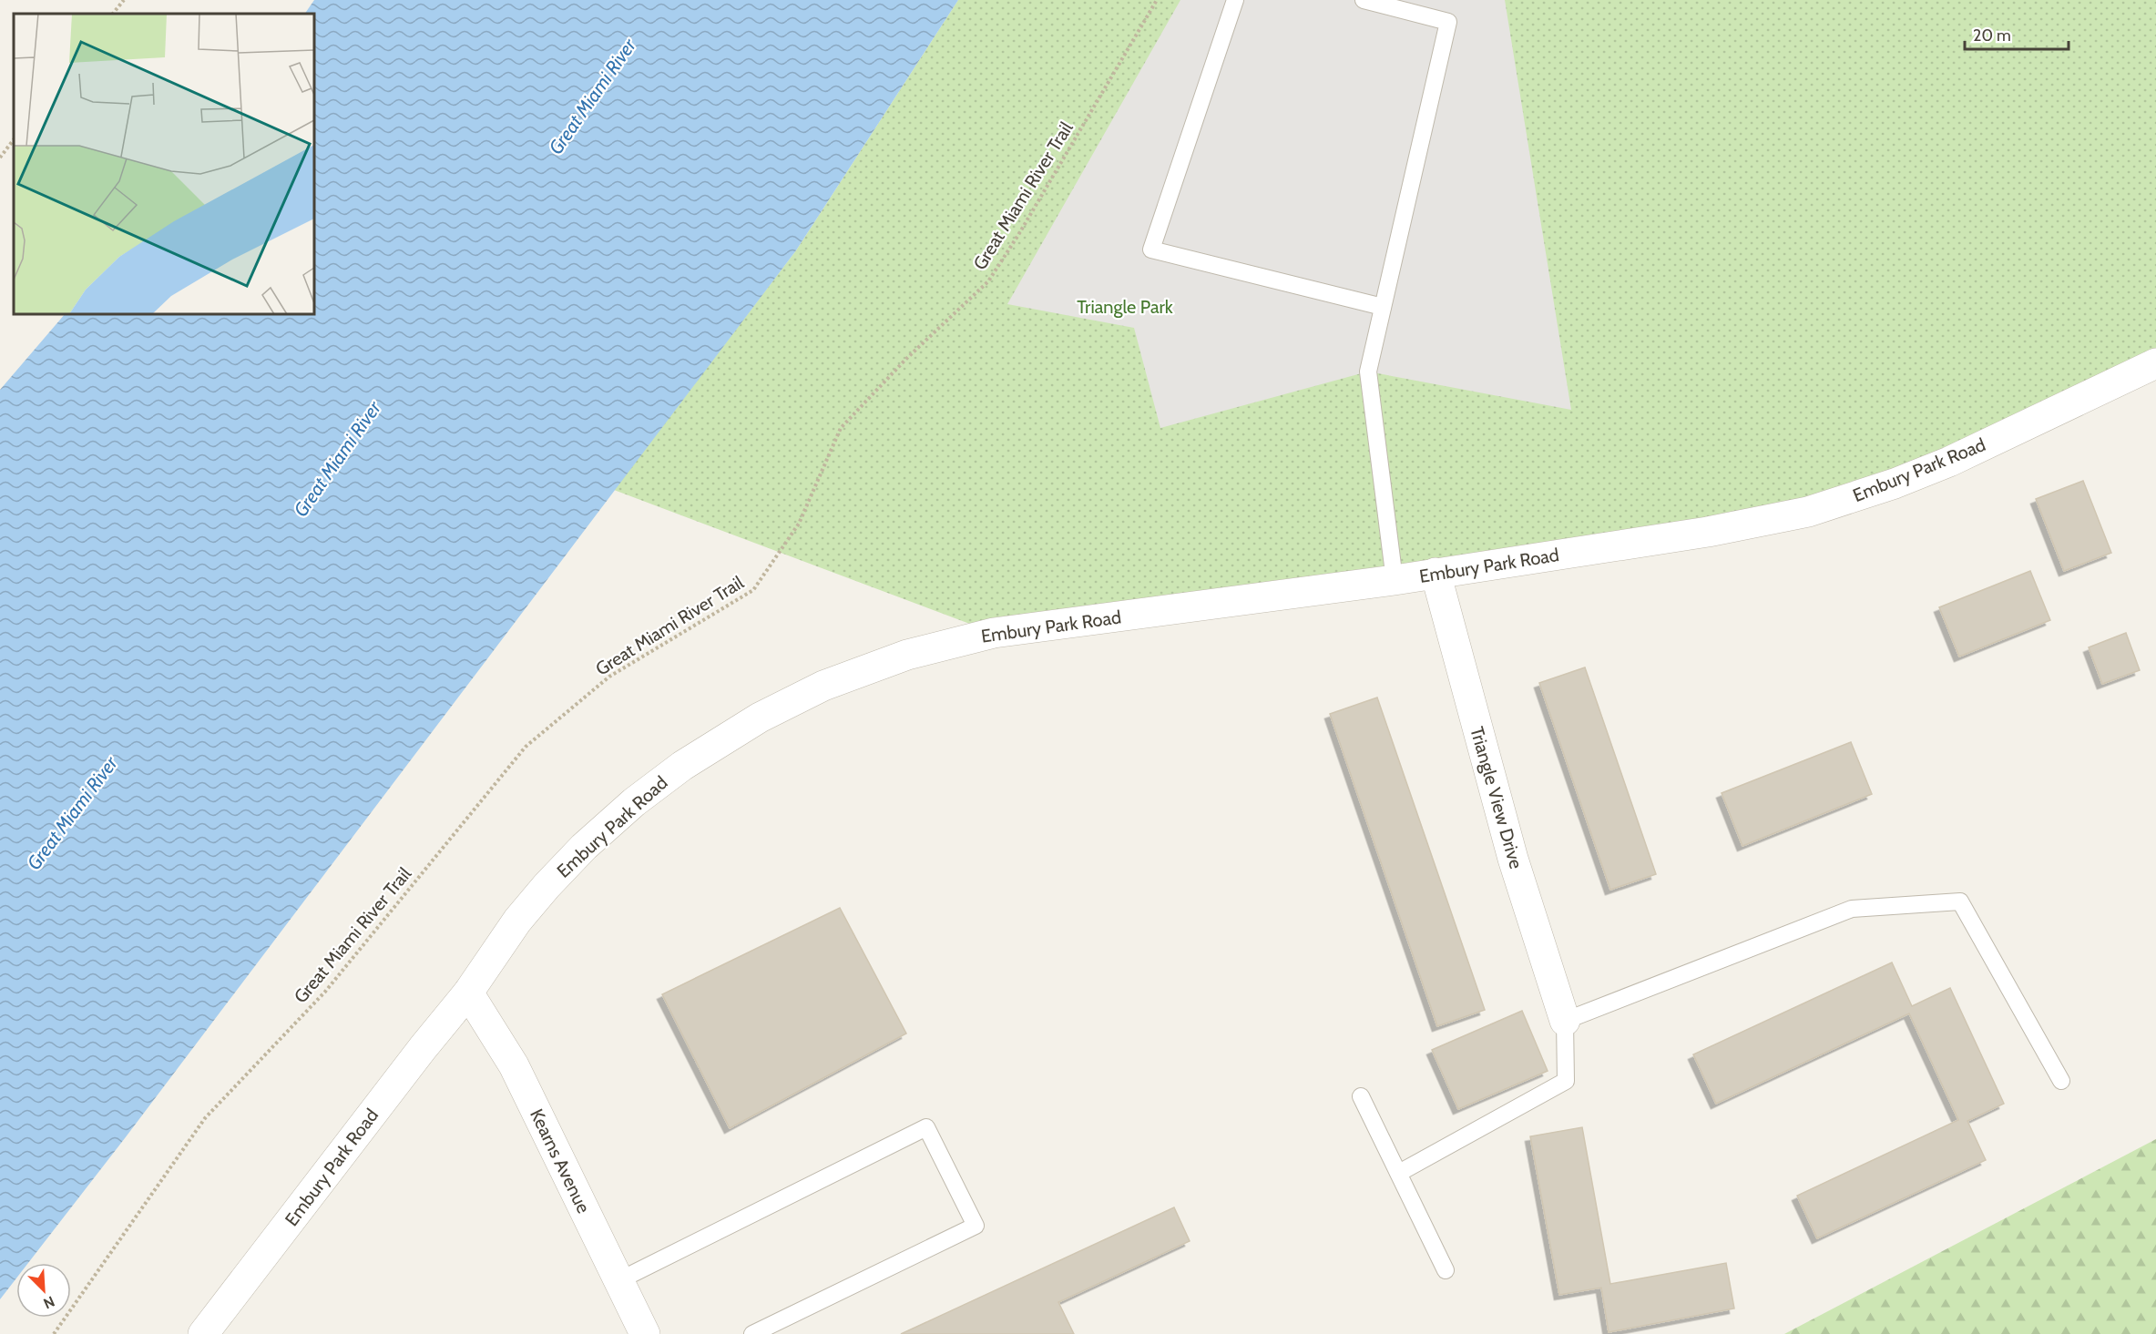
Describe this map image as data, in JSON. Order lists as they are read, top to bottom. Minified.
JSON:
{"streets":{"street":["Embury Park Road","Triangle View Drive","Kearns Avenue"],"path":["Great Miami River Trail"]},"crossings":[["Embury Park Road","Triangle View Drive"],["Embury Park Road","Kearns Avenue"]],"water":["Great Miami River"],"parks":["Triangle Park"],"scale_bar":"20 m","north":"bottom right"}
